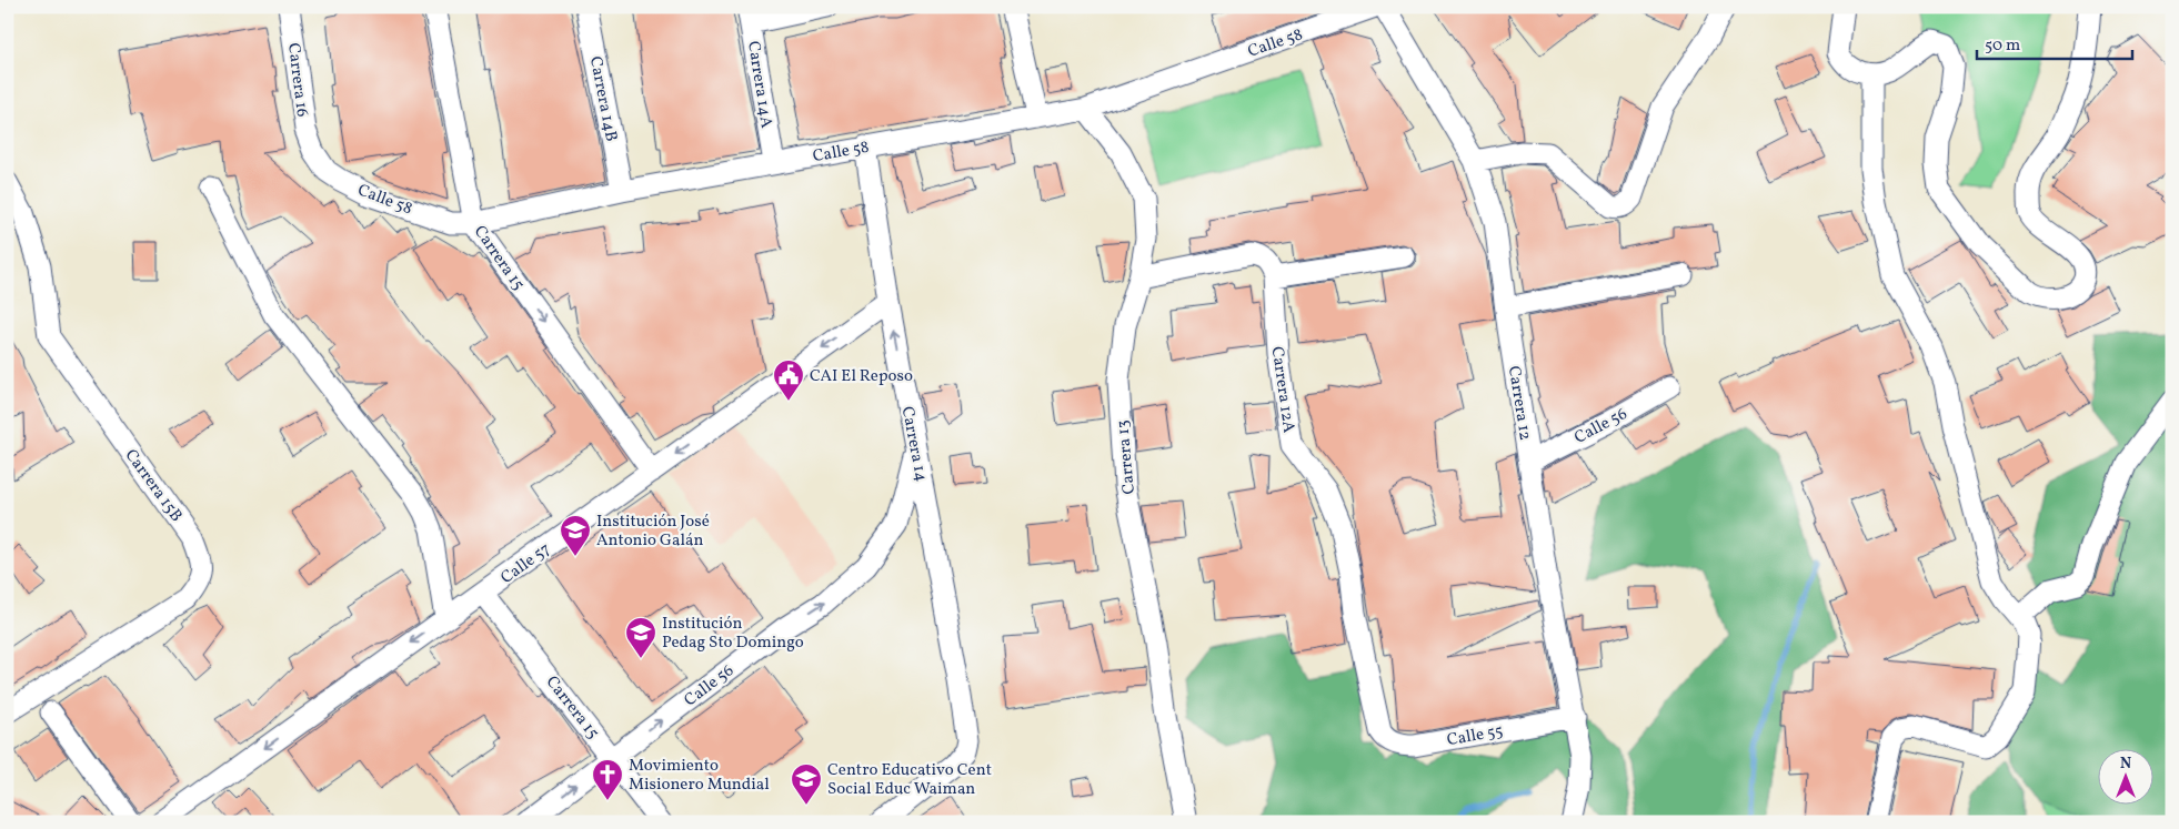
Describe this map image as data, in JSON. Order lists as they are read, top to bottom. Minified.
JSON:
{"streets":{"street":["Calle 58","Carrera 16","Carrera 14A","Carrera 14B","Carrera 15","Carrera 12A","Carrera 12","Calle 56","Carrera 14","Carrera 13","Carrera 15B","Calle 57","Calle 55"]},"crossings":[["Calle 58","Carrera 16"],["Calle 58","Carrera 14A"],["Calle 58","Carrera 14B"],["Calle 58","Carrera 15"],["Calle 58","Carrera 14"],["Calle 58","Carrera 13"],["Carrera 15","Calle 56"],["Carrera 15","Calle 57"],["Carrera 12A","Calle 55"],["Carrera 12","Calle 56"],["Carrera 12","Calle 55"],["Calle 56","Carrera 14"],["Carrera 14","Calle 57"]],"one_way":["Carrera 15","Calle 56","Calle 57"],"places":{"public building":["CAI El Reposo"],"school or university":["Institución José Antonio Galán","Institución Pedag Sto Domingo","Centro Educativo Cent Social Educ Waiman"],"church":["Movimiento Misionero Mundial"]},"scale_bar":"50 m","north":"top"}
